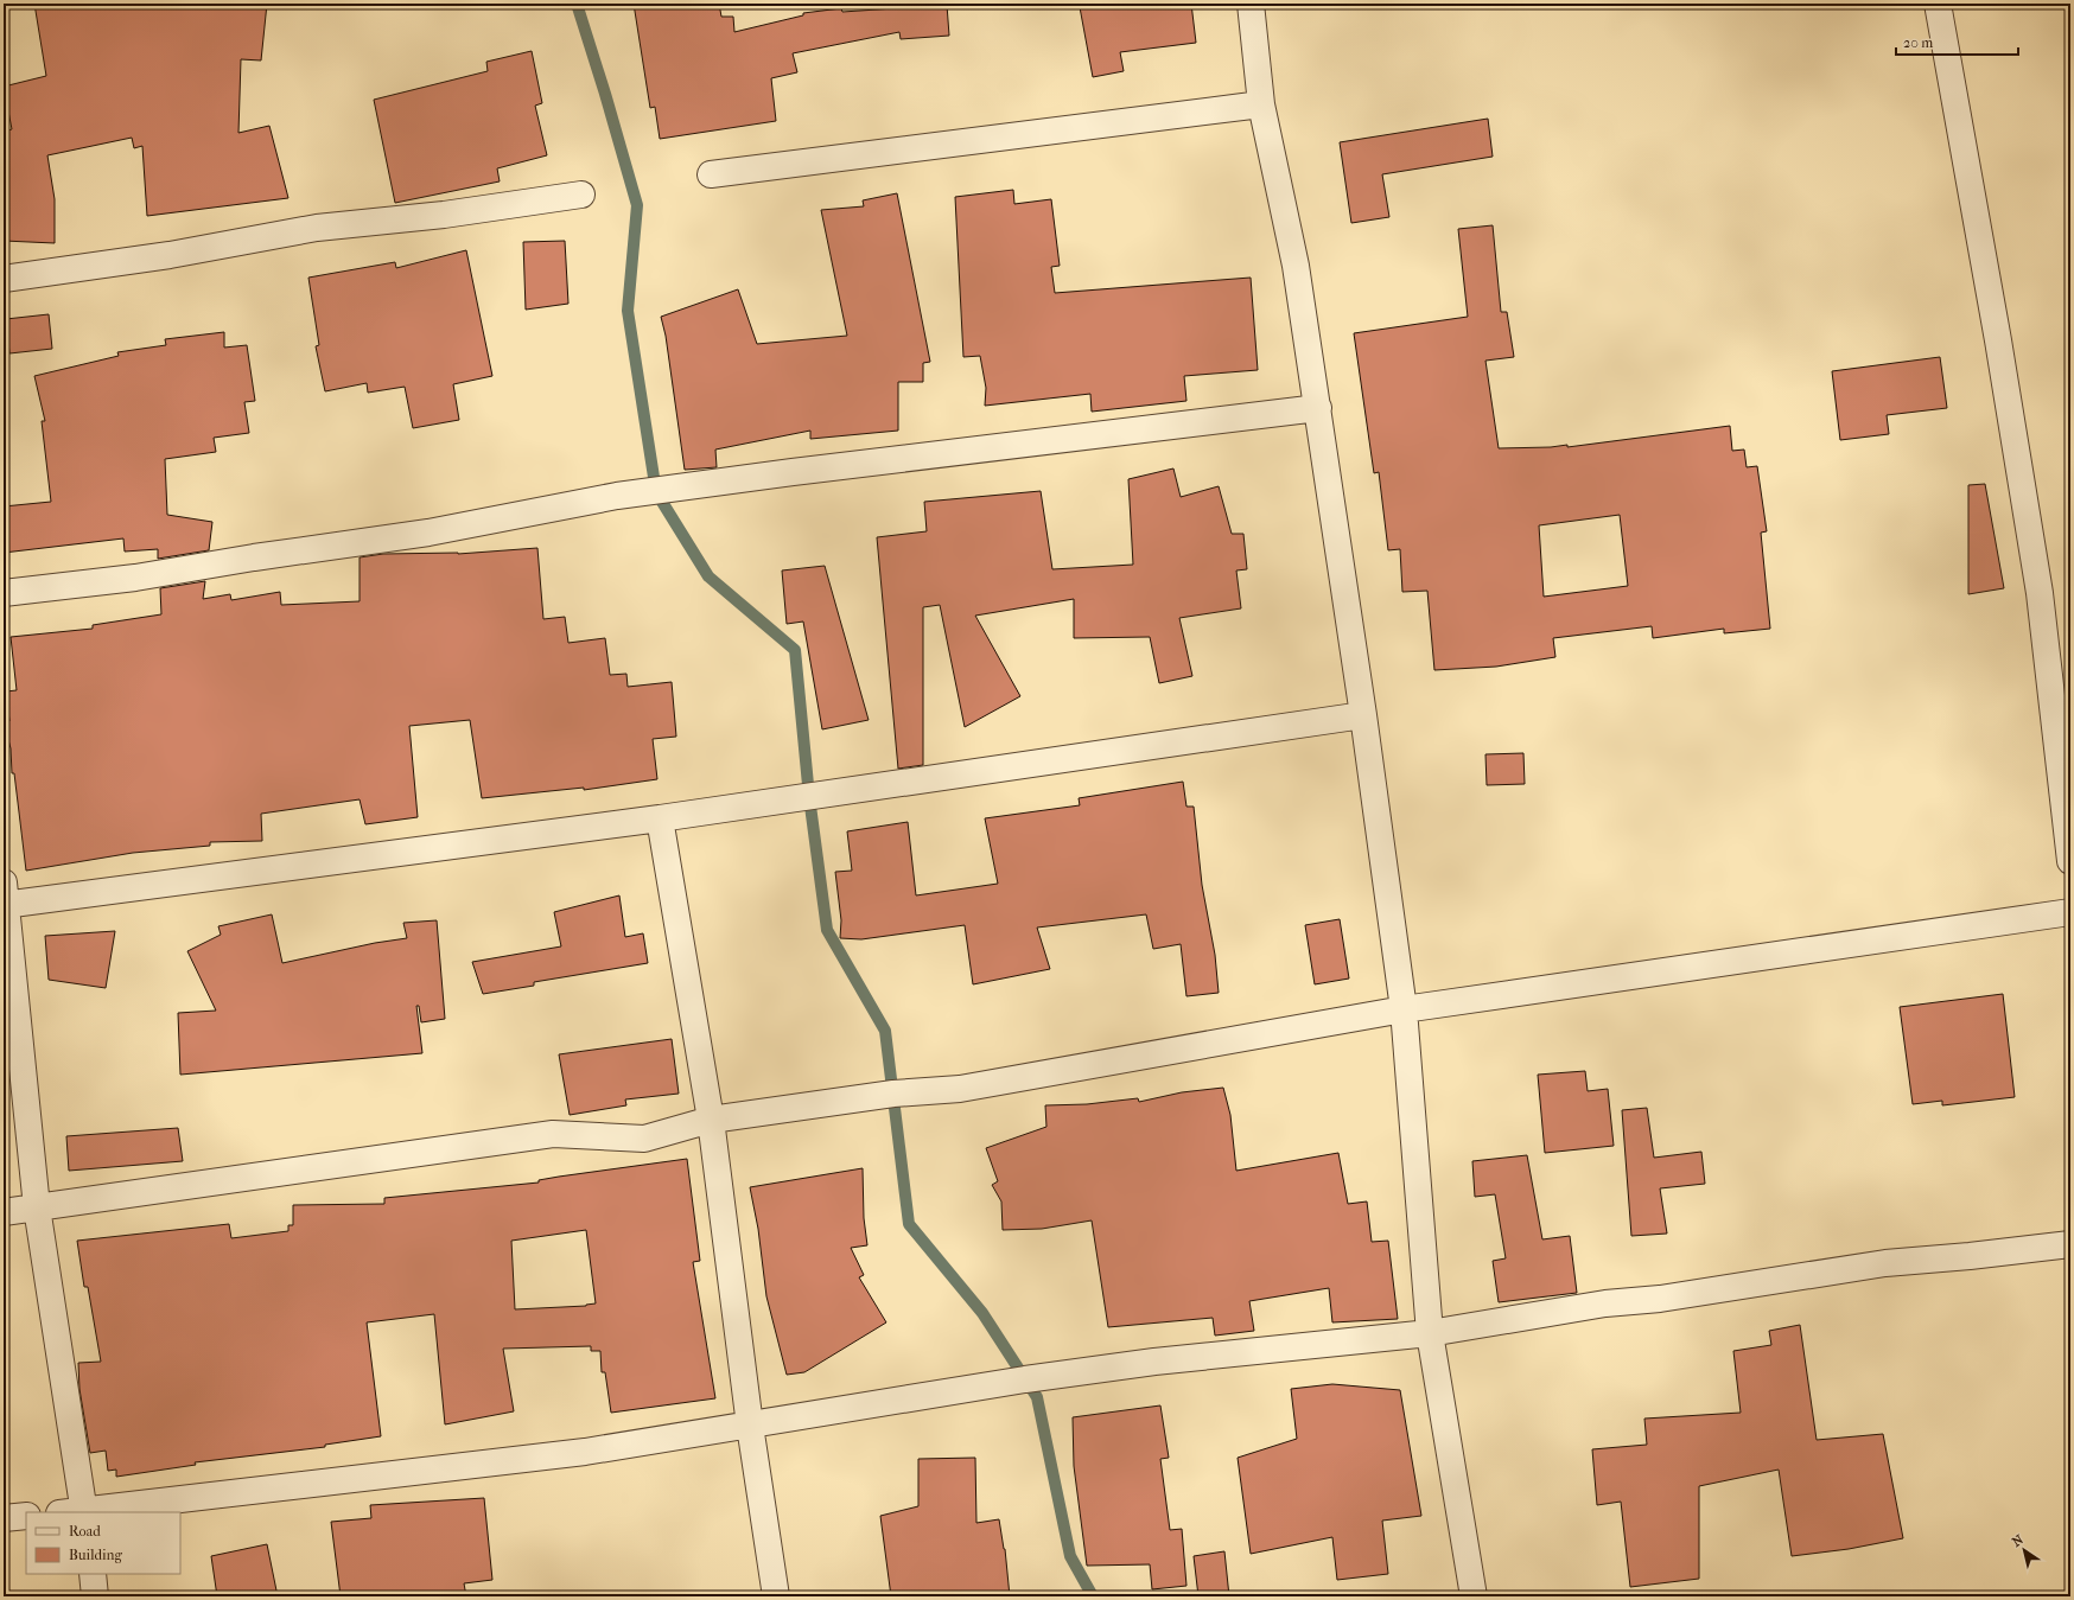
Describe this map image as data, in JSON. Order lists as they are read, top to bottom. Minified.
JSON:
{"legend":["Road","Building"],"scale_bar":"20 m","north":"top left"}
